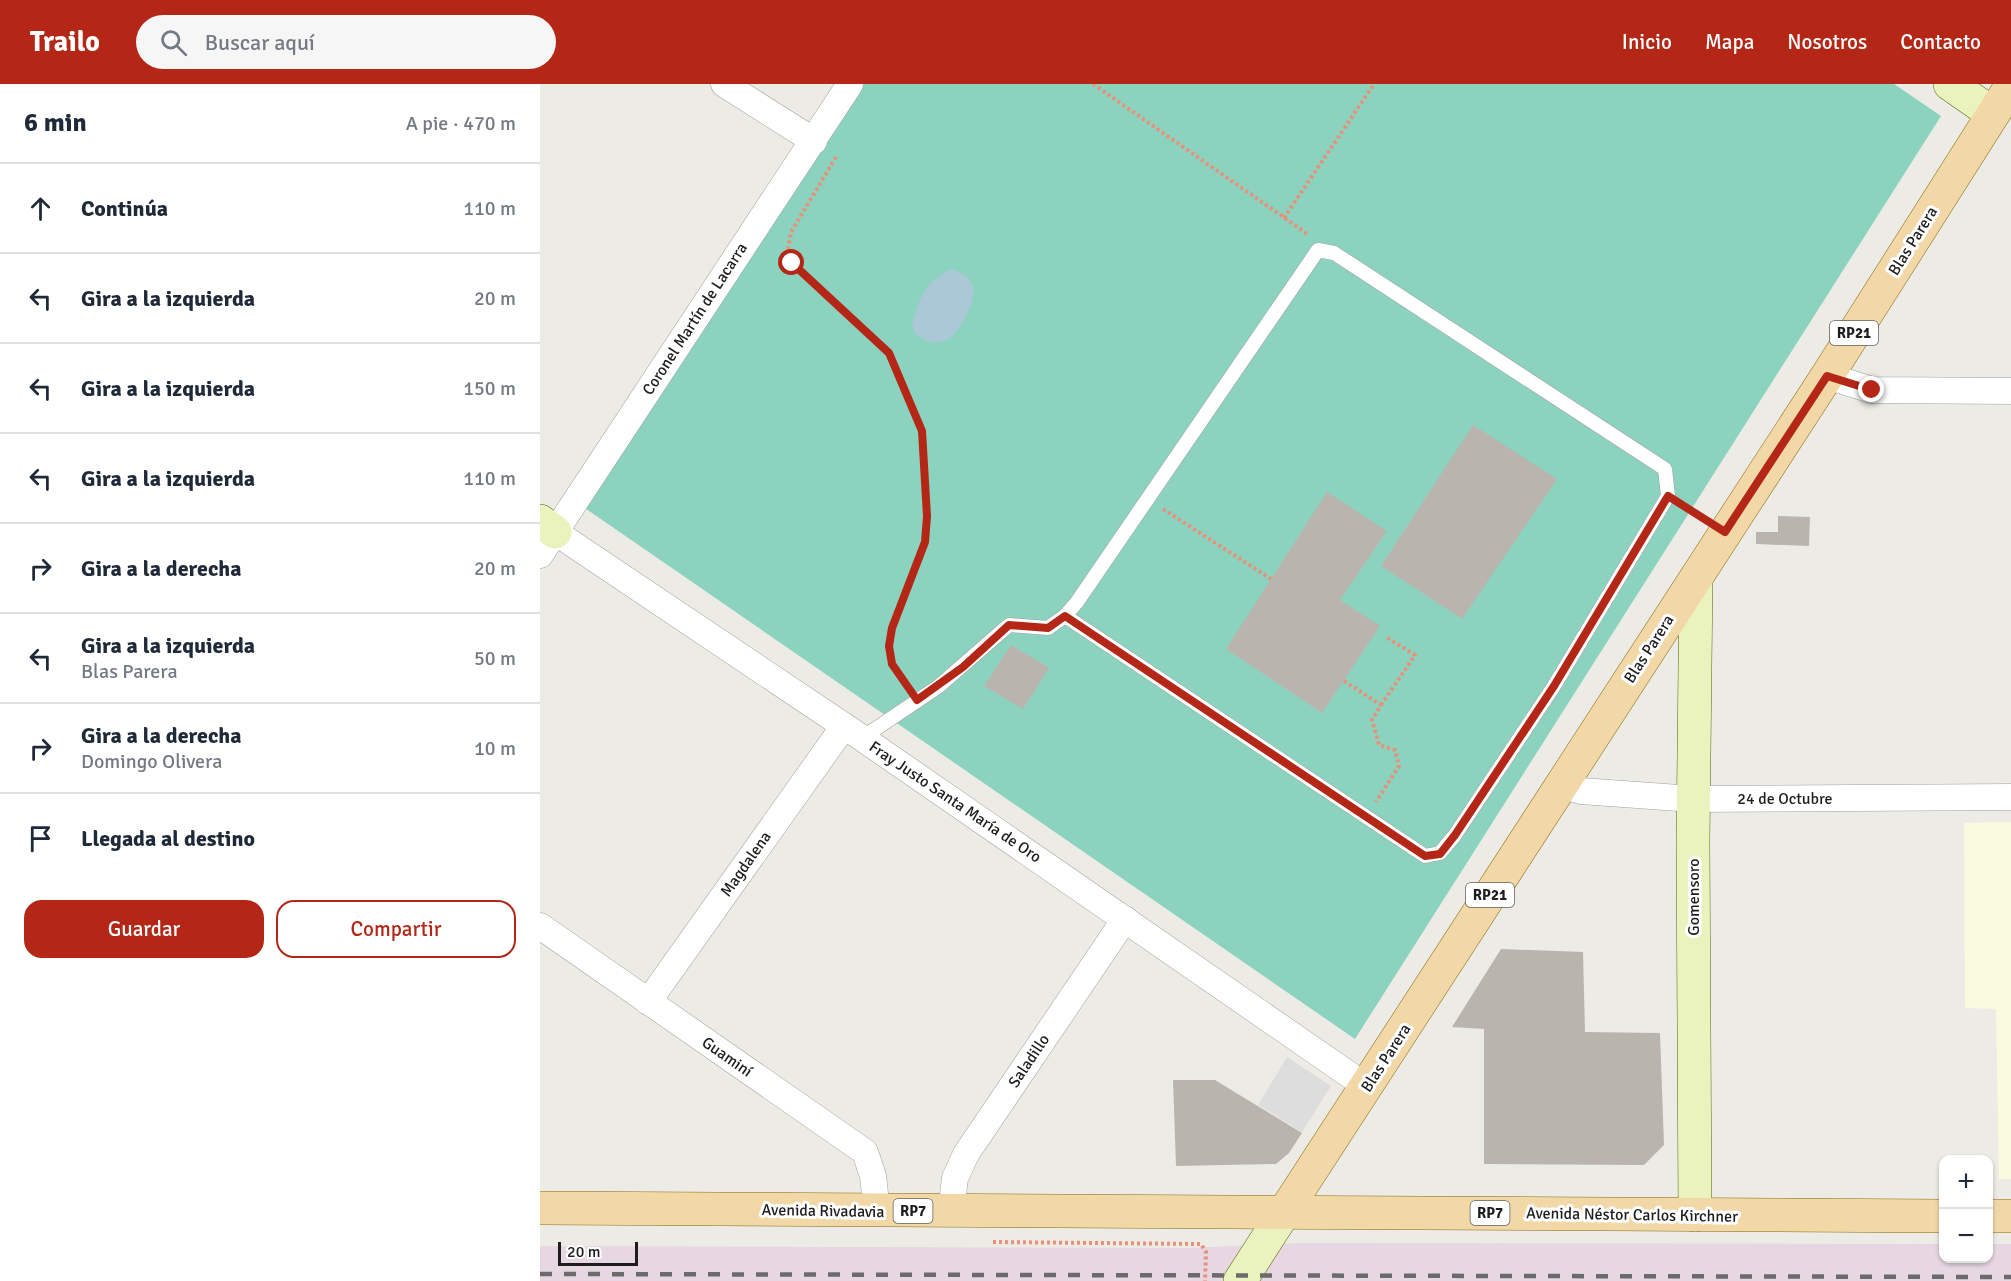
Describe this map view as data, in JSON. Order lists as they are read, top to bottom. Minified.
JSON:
{"streets":{"main road":["Blas Parera","RP21","Avenida Rivadavia","RP7","Avenida Néstor Carlos Kirchner"],"street":["Coronel Martín de Lacarra","24 de Octubre","Fray Justo Santa María de Oro","Magdalena","Gomensoro","Guaminí","Saladillo"]},"crossings":[["Blas Parera","24 de Octubre"],["Blas Parera","Fray Justo Santa María de Oro"],["Blas Parera","Gomensoro"],["Blas Parera","Avenida Rivadavia"],["Blas Parera","Avenida Néstor Carlos Kirchner"],["Coronel Martín de Lacarra","Fray Justo Santa María de Oro"],["24 de Octubre","Gomensoro"],["Fray Justo Santa María de Oro","Magdalena"],["Fray Justo Santa María de Oro","Saladillo"],["Magdalena","Guaminí"],["Gomensoro","Avenida Néstor Carlos Kirchner"],["Guaminí","Avenida Rivadavia"],["Saladillo","Avenida Rivadavia"],["Avenida Rivadavia","Avenida Néstor Carlos Kirchner"]],"scale_bar":"20 m","page":{"header":"Trailo","search":"Buscar aquí","nav":["Inicio","Mapa","Nosotros","Contacto"],"heading":["6 min","A pie · 470 m"],"list":[["Continúa","110 m"],["Gira a la izquierda","20 m"],["Gira a la izquierda","150 m"],["Gira a la izquierda","110 m"],["Gira a la derecha","20 m"],["Gira a la izquierda","Blas Parera","50 m"],["Gira a la derecha","Domingo Olivera","10 m"],"Llegada al destino"],"buttons":["Guardar","Compartir"],"map_buttons":["+","−"],"scale":"20 m"}}
